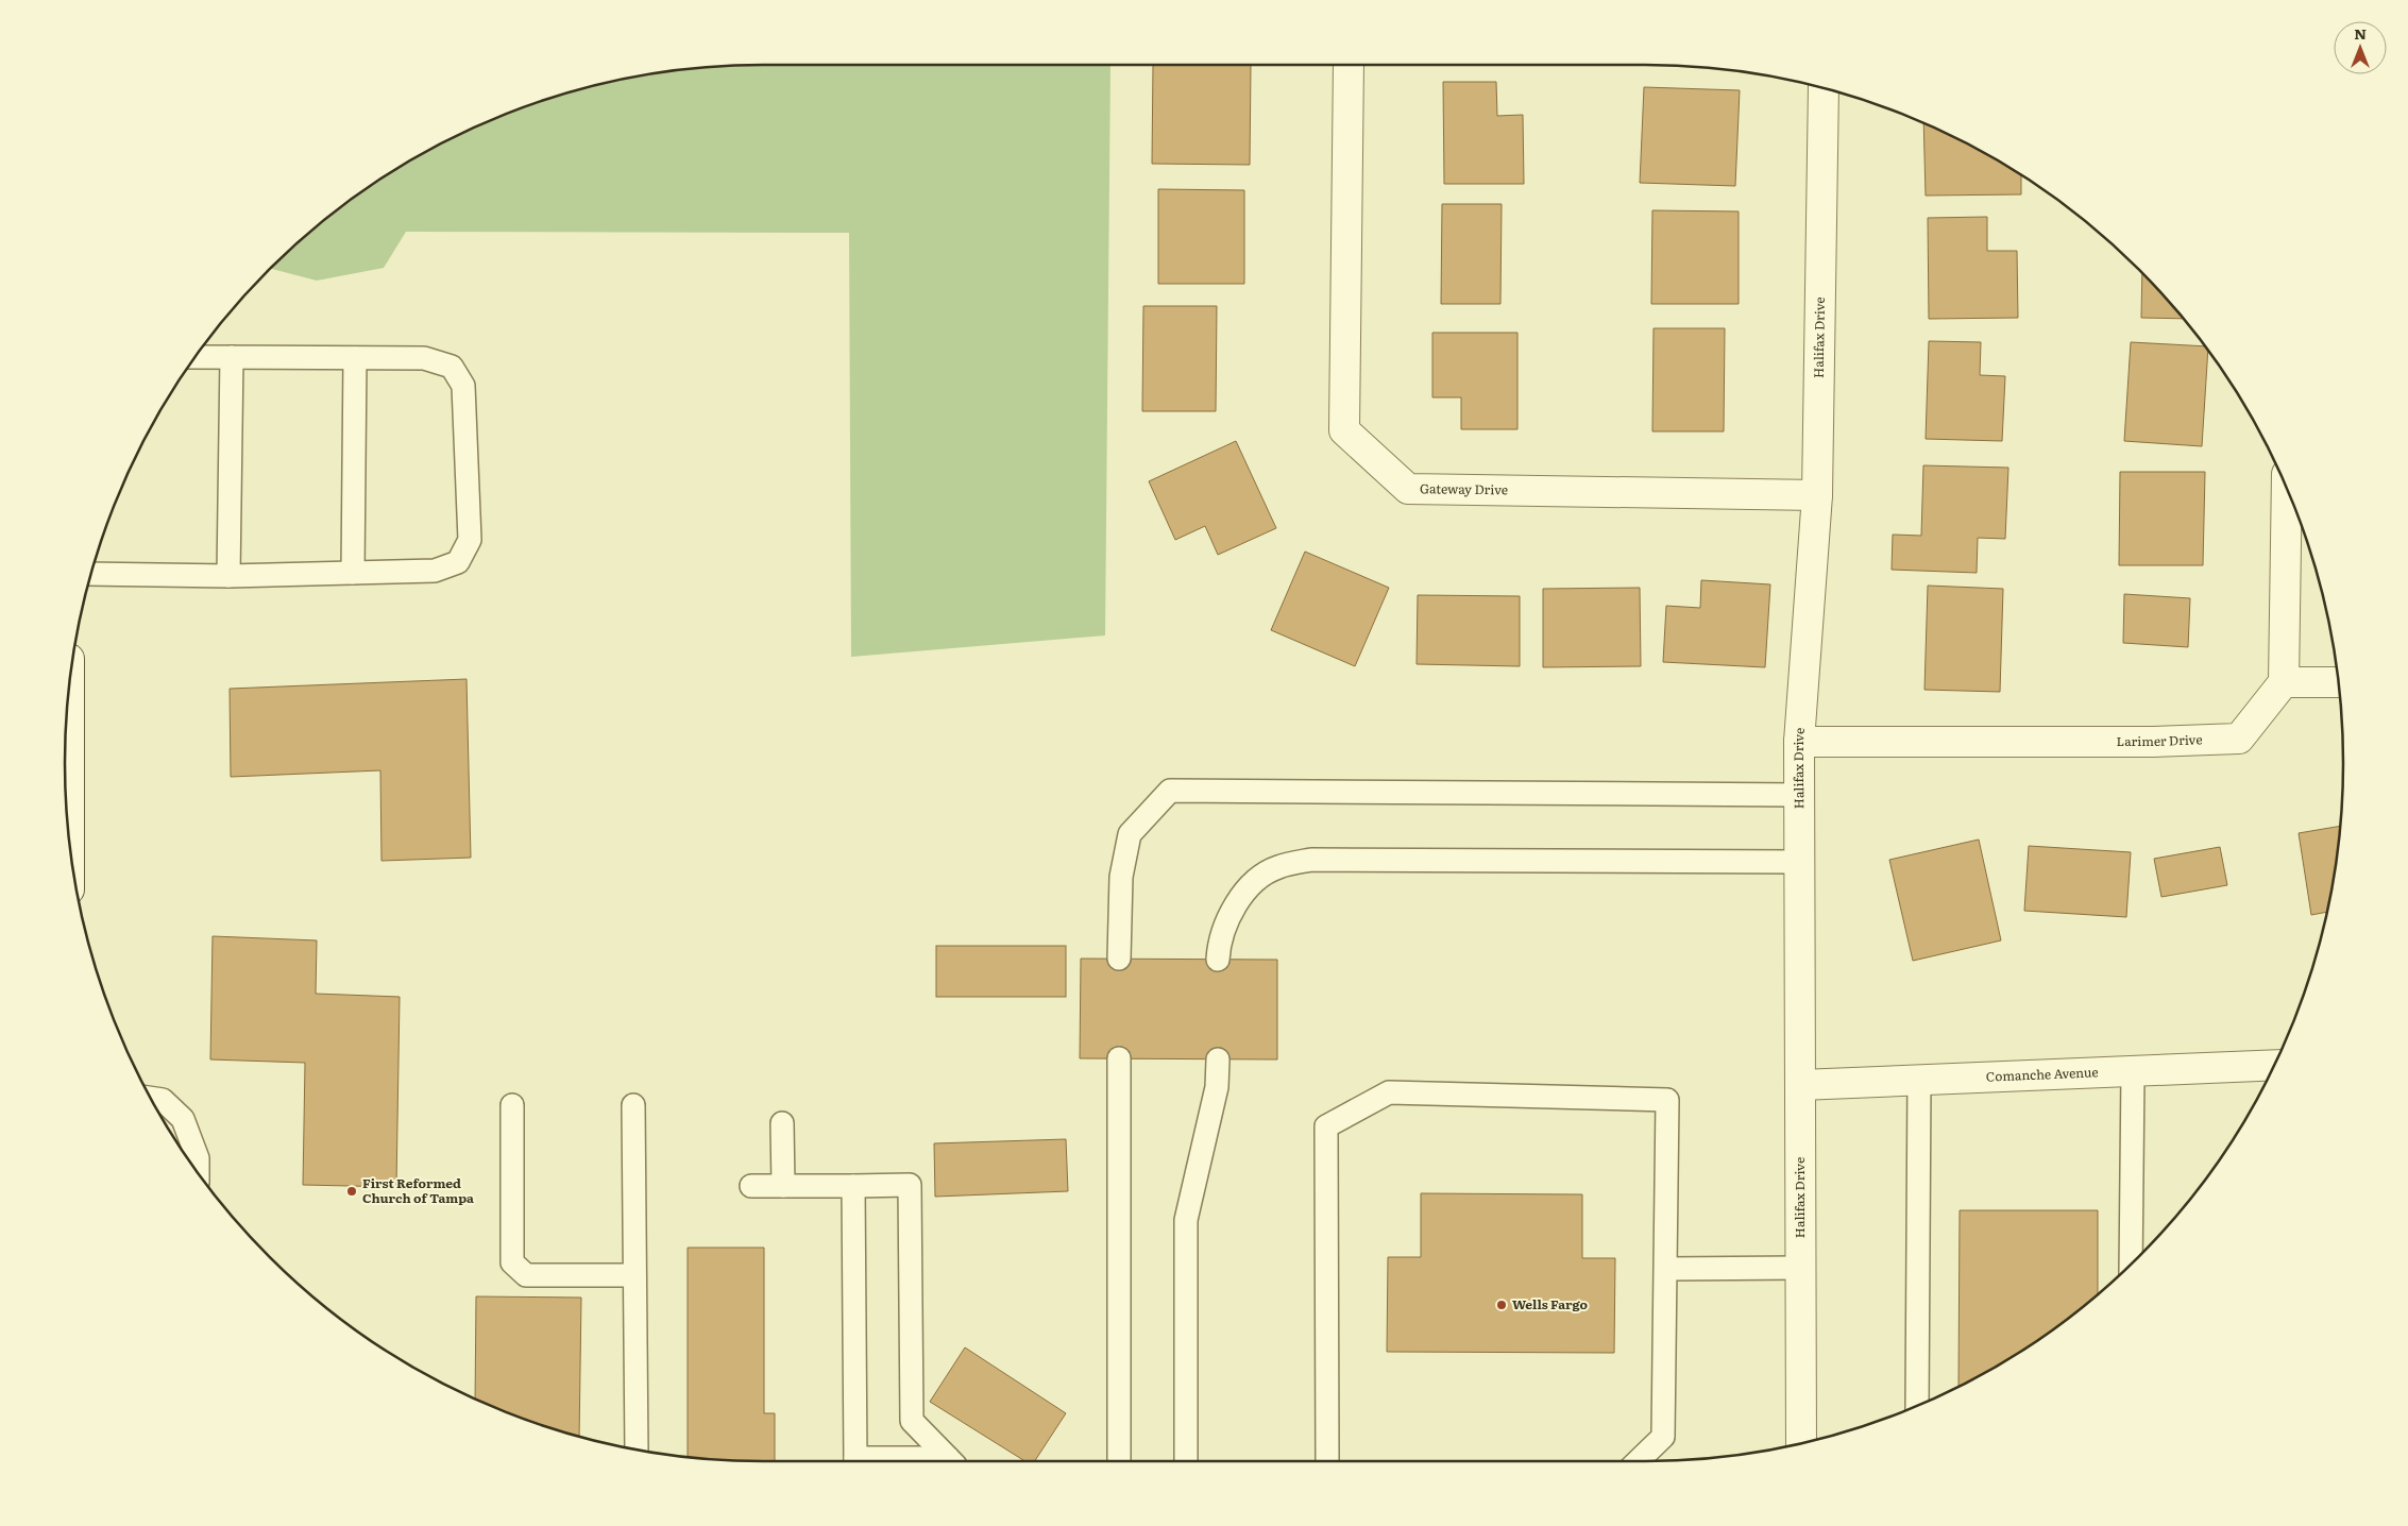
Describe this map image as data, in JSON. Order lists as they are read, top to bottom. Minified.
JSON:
{"streets":{"street":["Halifax Drive","Gateway Drive","Larimer Drive","Comanche Avenue"]},"crossings":[["Halifax Drive","Gateway Drive"],["Halifax Drive","Larimer Drive"],["Halifax Drive","Comanche Avenue"]],"places":["First Reformed Church of Tampa","Wells Fargo"],"north":"top"}
